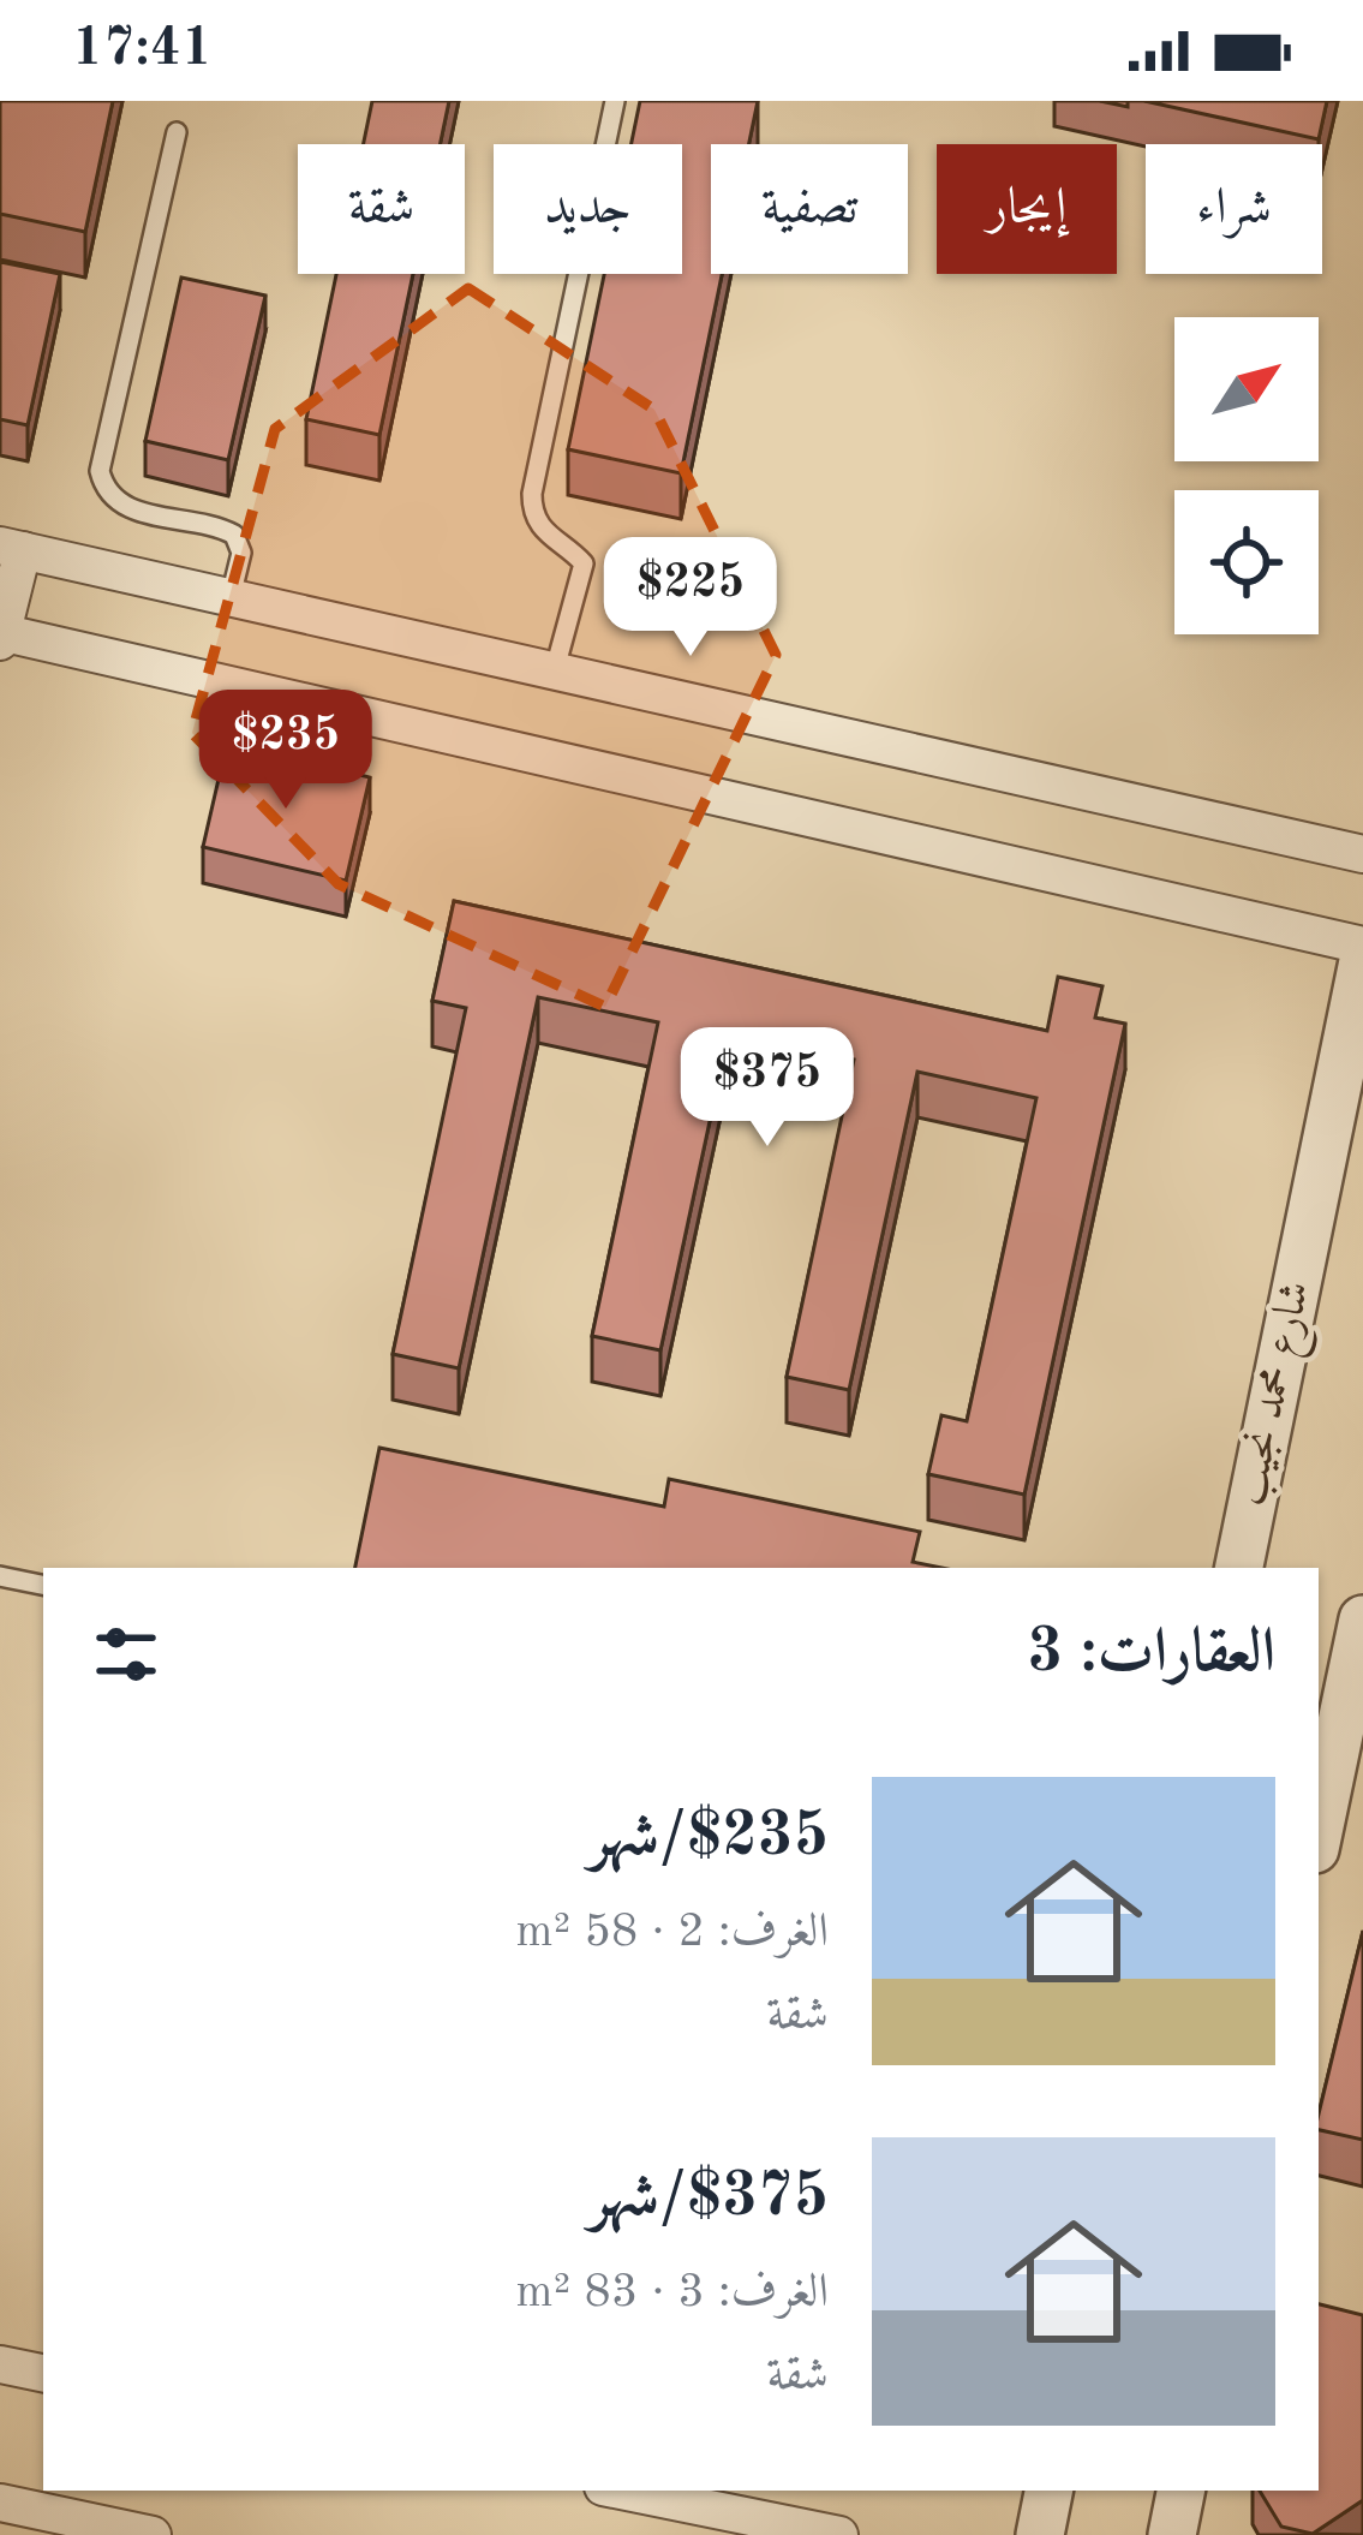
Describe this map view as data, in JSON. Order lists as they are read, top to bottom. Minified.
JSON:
{"streets":{"street":["شارع محمد نجيب"]},"north":"top right","page":{"status":"17:41","chip":["شراء","إيجار","تصفية","جديد","شقة"],"price":["$225","$235","$375"],"heading":"العقارات: 3","list":[{"name":"$235/شهر","note":"الغرف: 2 · 58 m² · شقة"},{"name":"$375/شهر","note":"الغرف: 3 · 83 m² · شقة"}]}}
